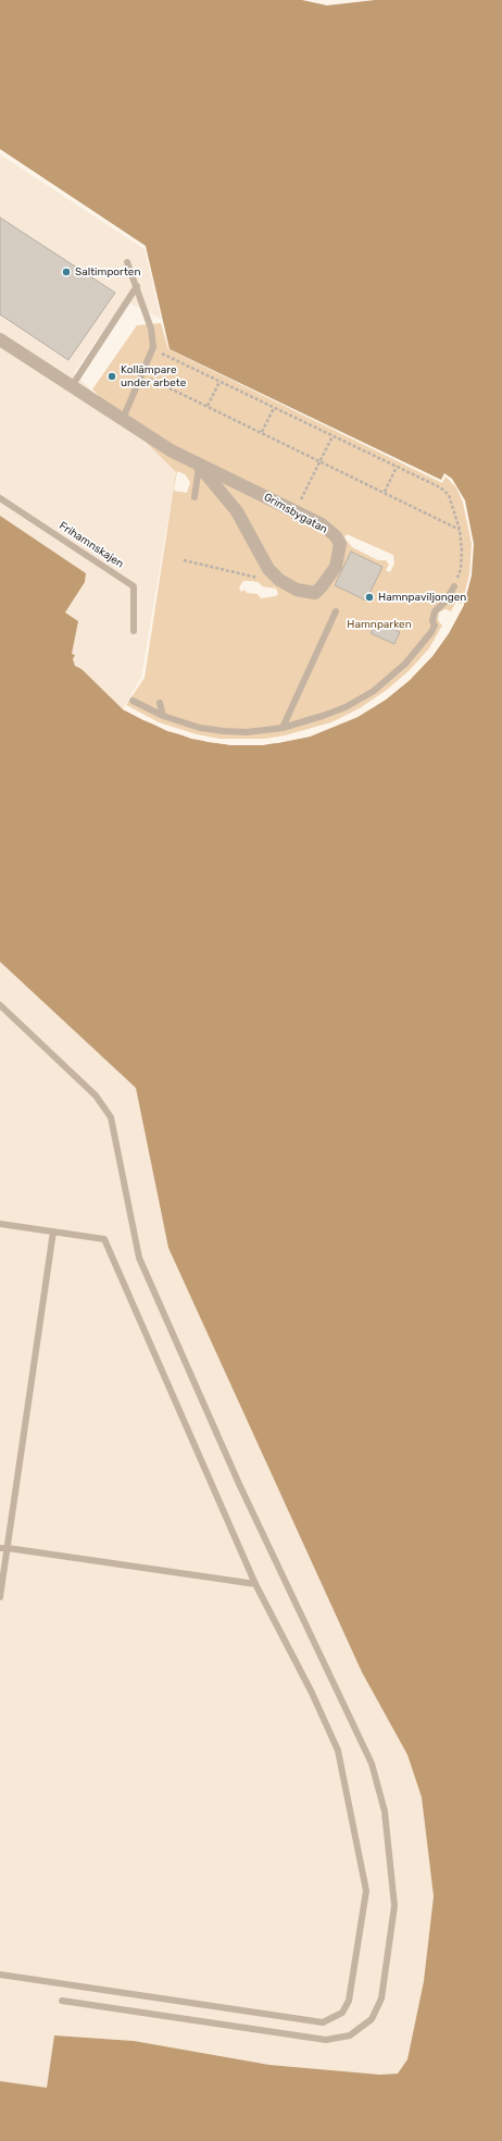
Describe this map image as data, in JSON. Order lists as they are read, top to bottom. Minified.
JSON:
{"streets":{"street":["Grimsbygatan"],"lane":["Frihamnskajen"]},"parks":["Hamnparken"],"places":["Saltimporten","Kollämpare under arbete","Hamnpaviljongen"]}
